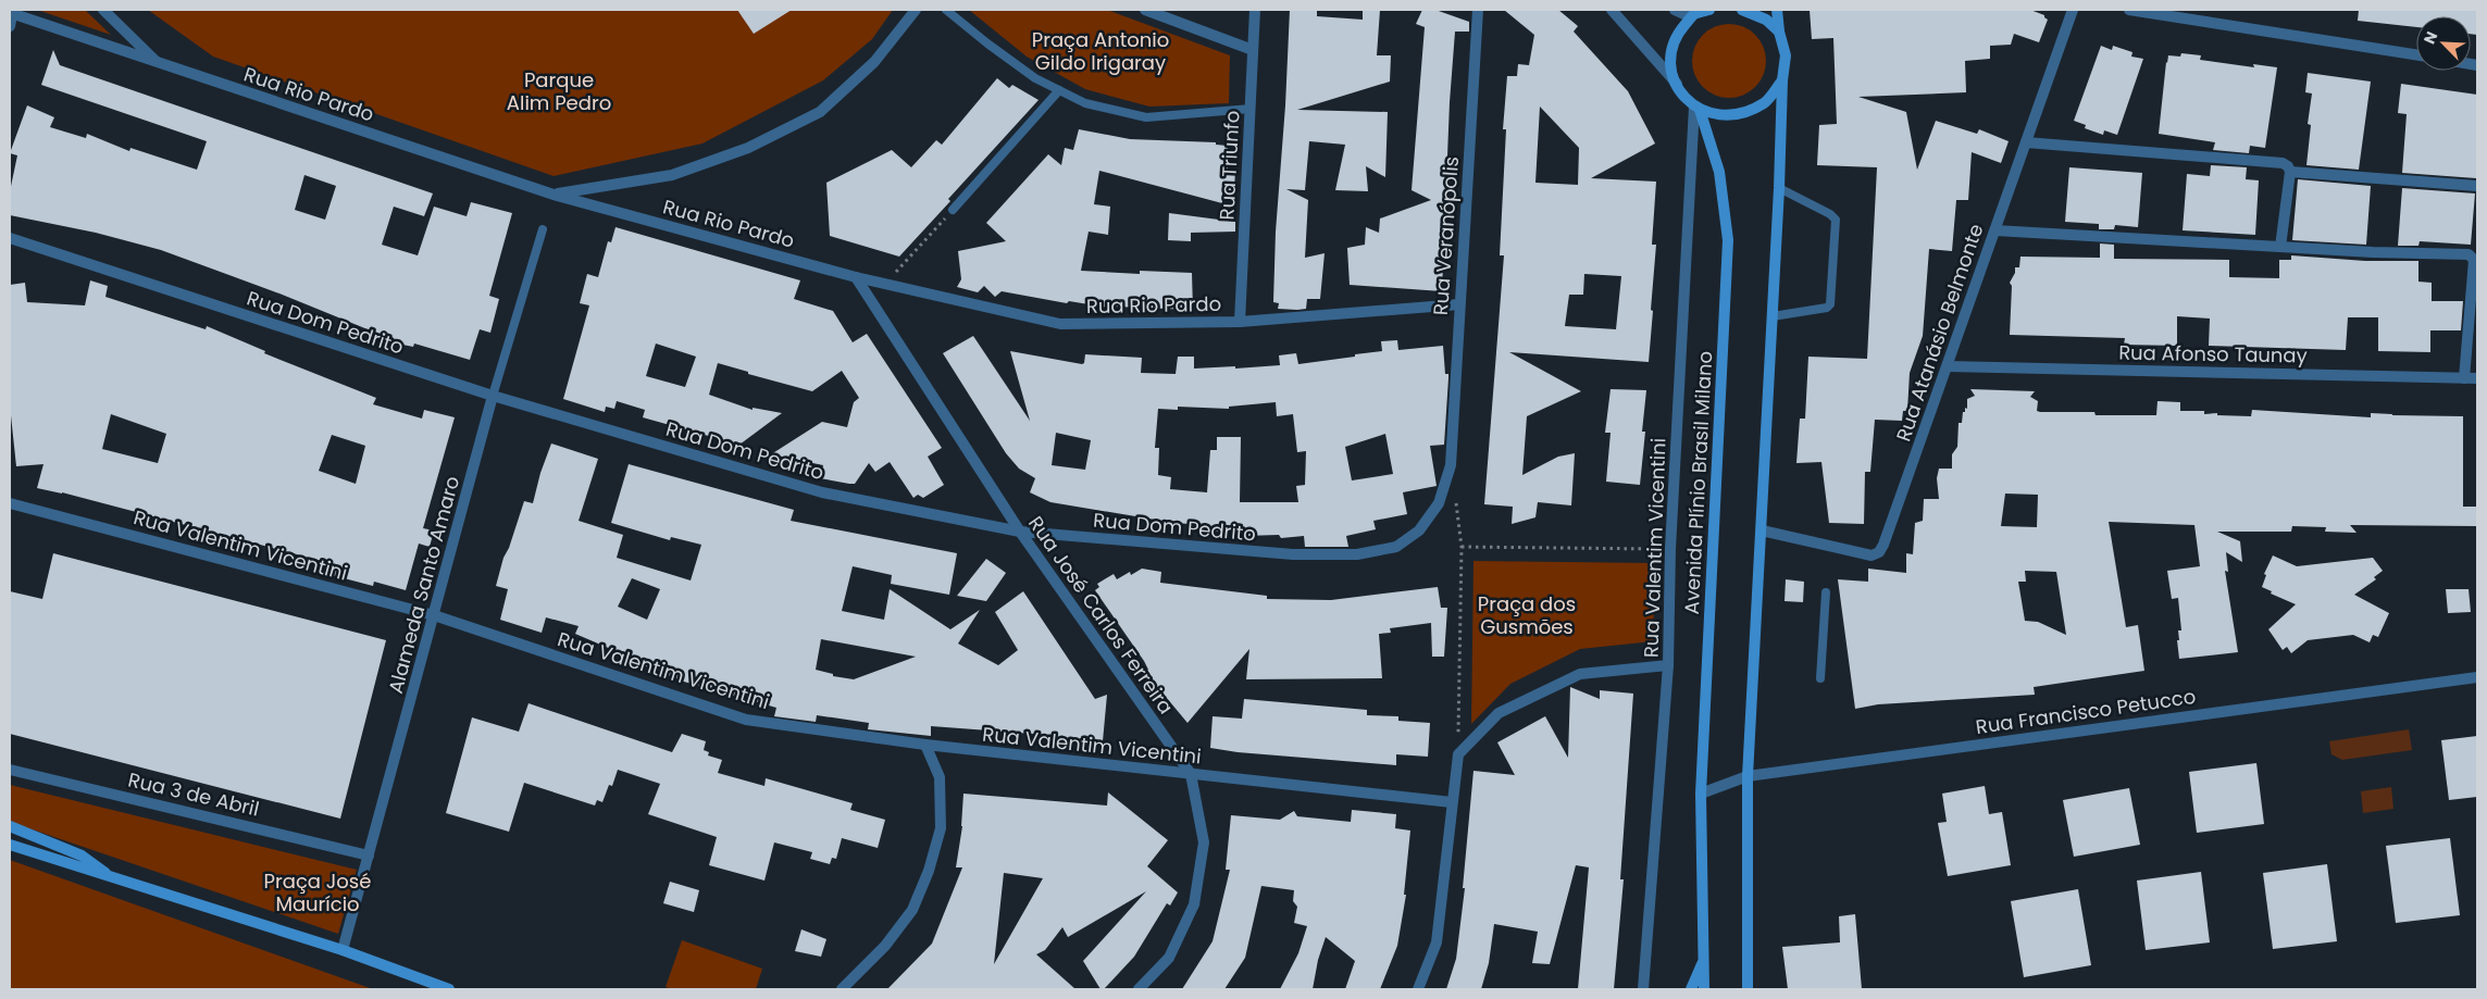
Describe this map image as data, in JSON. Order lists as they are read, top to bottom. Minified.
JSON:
{"streets":{"main road":["Avenida Plínio Brasil Milano"],"street":["Rua Rio Pardo","Rua Triunfo","Rua Veranópolis","Rua Dom Pedrito","Rua Atanásio Belmonte","Rua Afonso Taunay","Rua Valentim Vicentini","Alameda Santo Amaro","Rua José Carlos Ferreira","Rua Francisco Petucco","Rua 3 de Abril"]},"crossings":[["Rua Rio Pardo","Rua Triunfo"],["Rua Rio Pardo","Rua Veranópolis"],["Rua Rio Pardo","Rua José Carlos Ferreira"],["Rua Veranópolis","Rua Dom Pedrito"],["Rua Dom Pedrito","Alameda Santo Amaro"],["Rua Dom Pedrito","Rua José Carlos Ferreira"],["Rua Atanásio Belmonte","Rua Afonso Taunay"],["Avenida Plínio Brasil Milano","Rua Valentim Vicentini"],["Avenida Plínio Brasil Milano","Rua Francisco Petucco"],["Rua Valentim Vicentini","Alameda Santo Amaro"],["Rua Valentim Vicentini","Rua José Carlos Ferreira"],["Alameda Santo Amaro","Rua 3 de Abril"]],"parks":["Praça Antonio Gildo Irigaray","Parque Alim Pedro","Praça dos Gusmões","Praça José Maurício"],"north":"top left"}
